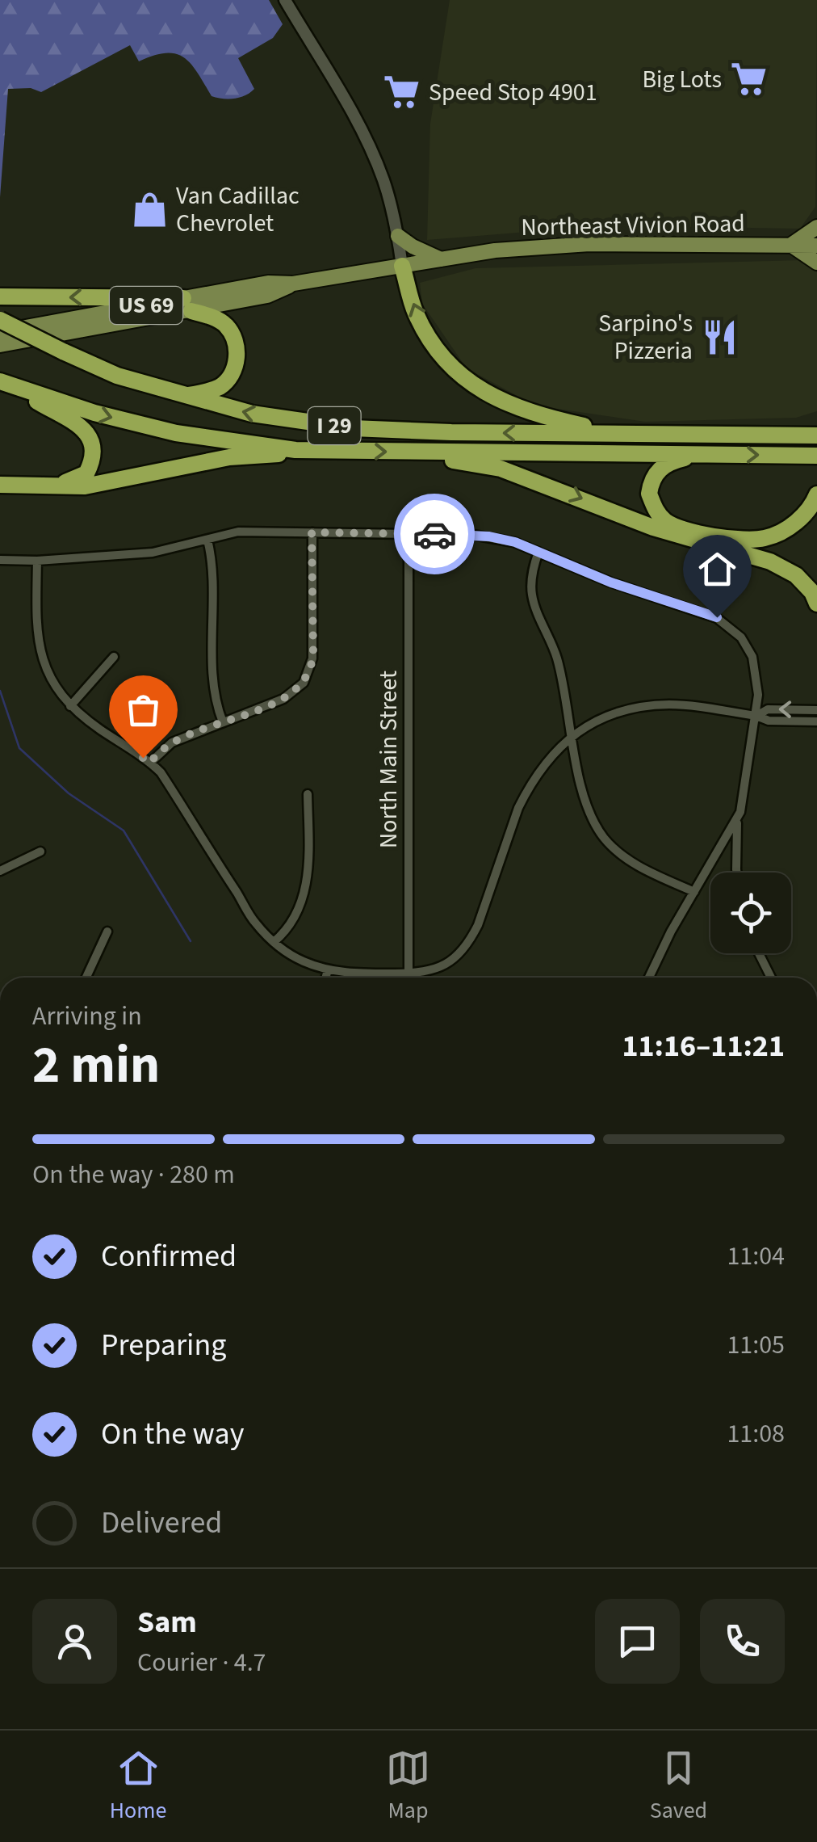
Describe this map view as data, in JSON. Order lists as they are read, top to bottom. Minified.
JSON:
{"streets":{"highway":["I 29"],"main road":["Northeast Vivion Road","US 69"],"street":["North Main Street"]},"crossings":[["Northeast Vivion Road","US 69"]],"places":{"supermarket":["Big Lots","Speed Stop 4901"],"shop":["Van Cadillac Chevrolet"],"restaurant":["Sarpino's Pizzeria"]},"page":{"heading":["2 min","Arriving in","11:16–11:21"],"panel":["Sam","Courier · 4.7"],"bar":"On the way · 280 m","list":[["Confirmed","11:04"],["Preparing","11:05"],["On the way","11:08"],"Delivered"],"tabs":["Home","Map","Saved"]}}
